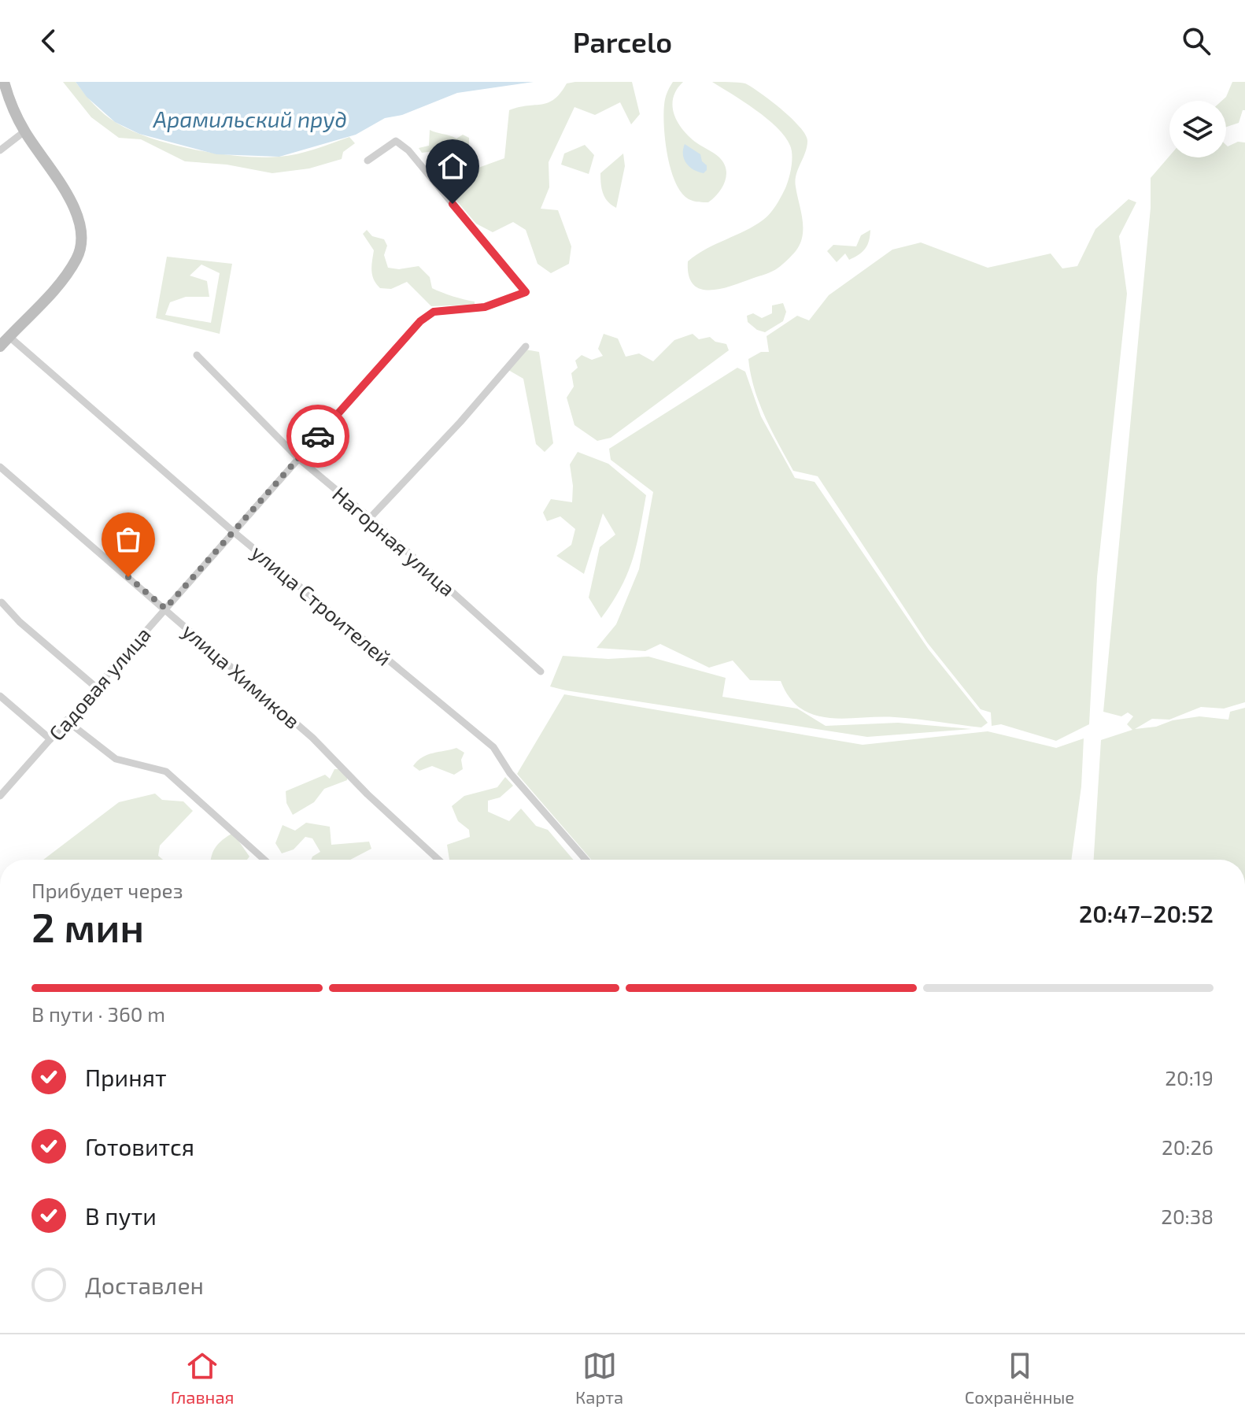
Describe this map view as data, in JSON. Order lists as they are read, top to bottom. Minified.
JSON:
{"streets":{"street":["Нагорная улица","улица Строителей","улица Химиков","Садовая улица"]},"crossings":[["Нагорная улица","Садовая улица"],["улица Строителей","Садовая улица"],["улица Химиков","Садовая улица"]],"water":["Арамильский пруд"],"page":{"header":"Parcelo","heading":["2 мин","Прибудет через","20:47–20:52"],"bar":"В пути · 360 m","list":[["Принят","20:19"],["Готовится","20:26"],["В пути","20:38"],"Доставлен"],"tabs":["Главная","Карта","Сохранённые"]}}
